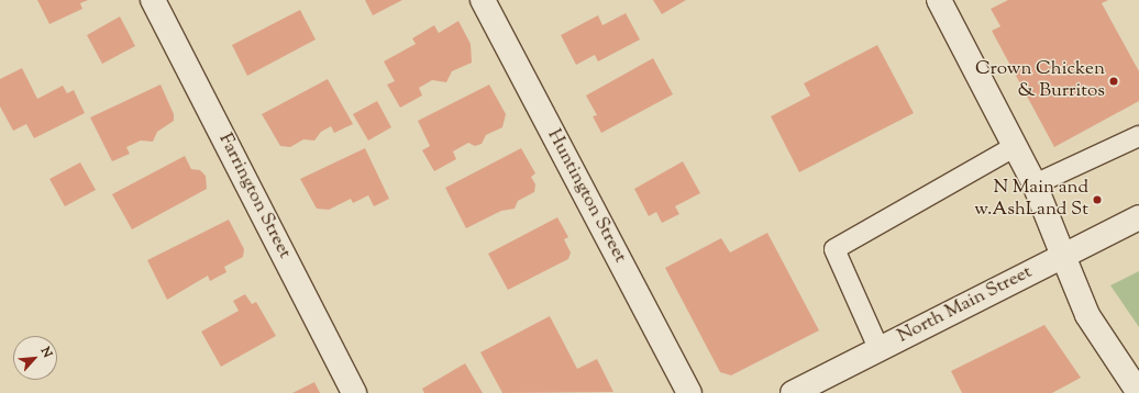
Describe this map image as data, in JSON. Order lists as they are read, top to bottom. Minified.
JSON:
{"streets":{"street":["Farrington Street","Huntington Street","North Main Street"]},"places":["Crown Chicken & Burritos","N Main and w.AshLand St"],"north":"top right"}
